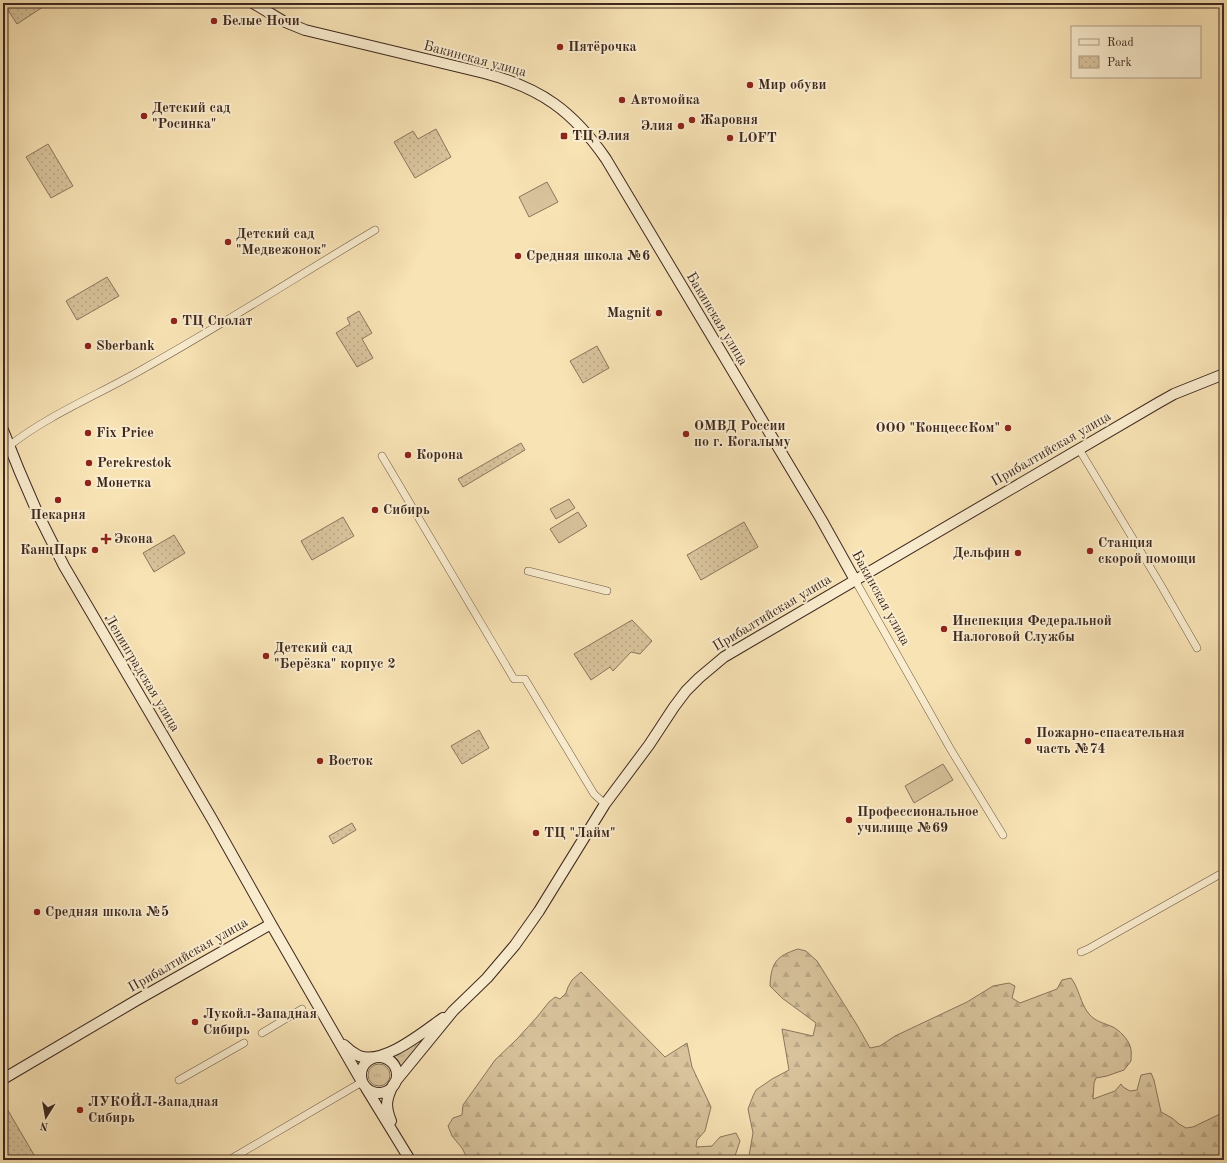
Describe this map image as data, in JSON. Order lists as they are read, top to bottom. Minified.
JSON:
{"streets":{"street":["Бакинская улица","Прибалтийская улица","Ленинградская улица"]},"crossings":[["Бакинская улица","Прибалтийская улица"],["Прибалтийская улица","Ленинградская улица"]],"places":{"other":["Белые Ночи","Пятёрочка","Мир обуви","Автомойка","Детский сад \"Росинка\"","Жаровня","Элия","LOFT","Детский сад \"Медвежонок\"","Средняя школа №6","Magnit","ТЦ Сполат","Sberbank","ООО \"КонцессКом\"","Fix Price","ОМВД России по г. Когалыму","Корона","Perekrestok","Монетка","Пекарня","Сибирь","КанцПарк","Станция скорой помощи","Дельфин","Инспекция Федеральной Налоговой Службы","Детский сад \"Берёзка\" корпус 2","Пожарно-спасательная часть №74","Восток","Профессиональное училище №69","ТЦ \"Лайм\"","Средняя школа №5","Лукойл-Западная Сибирь","ЛУКОЙЛ-Западная Сибирь"],"transit":["ТЦ Элия"],"health":["Экона"]},"legend":["Road","Park"],"north":"bottom"}
